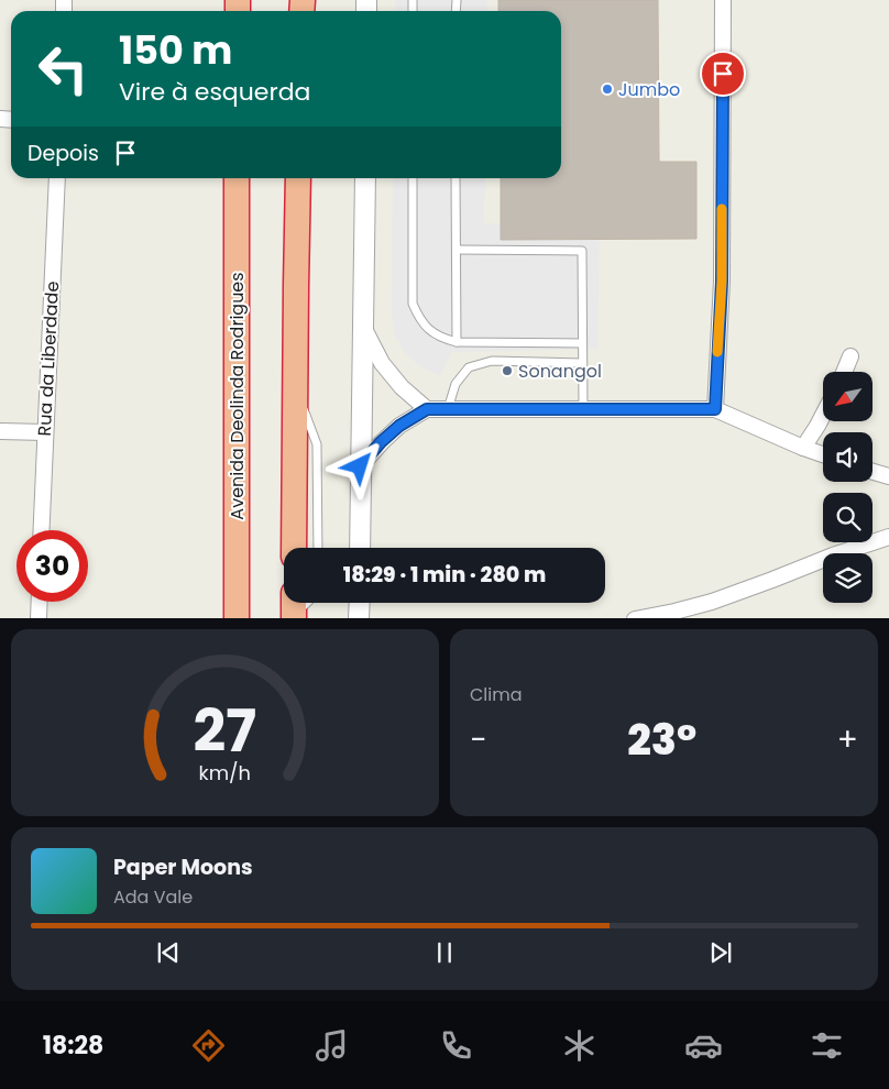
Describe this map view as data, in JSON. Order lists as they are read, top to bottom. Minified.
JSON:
{"streets":{"highway":["Avenida Deolinda Rodrigues"],"street":["Rua da Liberdade"]},"places":["Jumbo","Sonangol"],"north":"bottom left","page":{"turn":["150 m","Vire à esquerda"],"then":"Depois","limit":"30","trip":"18:29 · 1 min · 280 m","tile":"Clima","heat":["−","23°","+"],"song":["Paper Moons","Ada Vale"],"tabs":"18:28","gauge":["27","km/h"]}}
